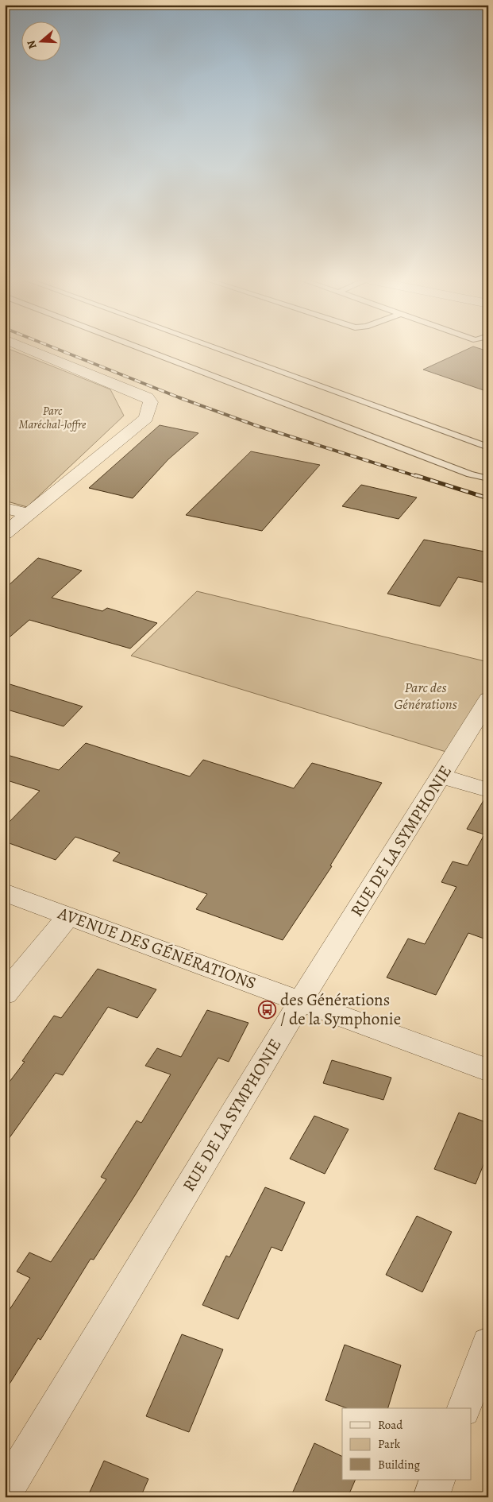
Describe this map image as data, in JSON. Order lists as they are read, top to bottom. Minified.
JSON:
{"streets":{"street":["RUE DE LA SYMPHONIE","AVENUE DES GÉNÉRATIONS"]},"crossings":[["RUE DE LA SYMPHONIE","AVENUE DES GÉNÉRATIONS"]],"parks":["Parc Maréchal-Joffre","Parc des Générations"],"places":{"bus stop":["des Générations / de la Symphonie"]},"legend":["Road","Park","Building"],"north":"left"}
